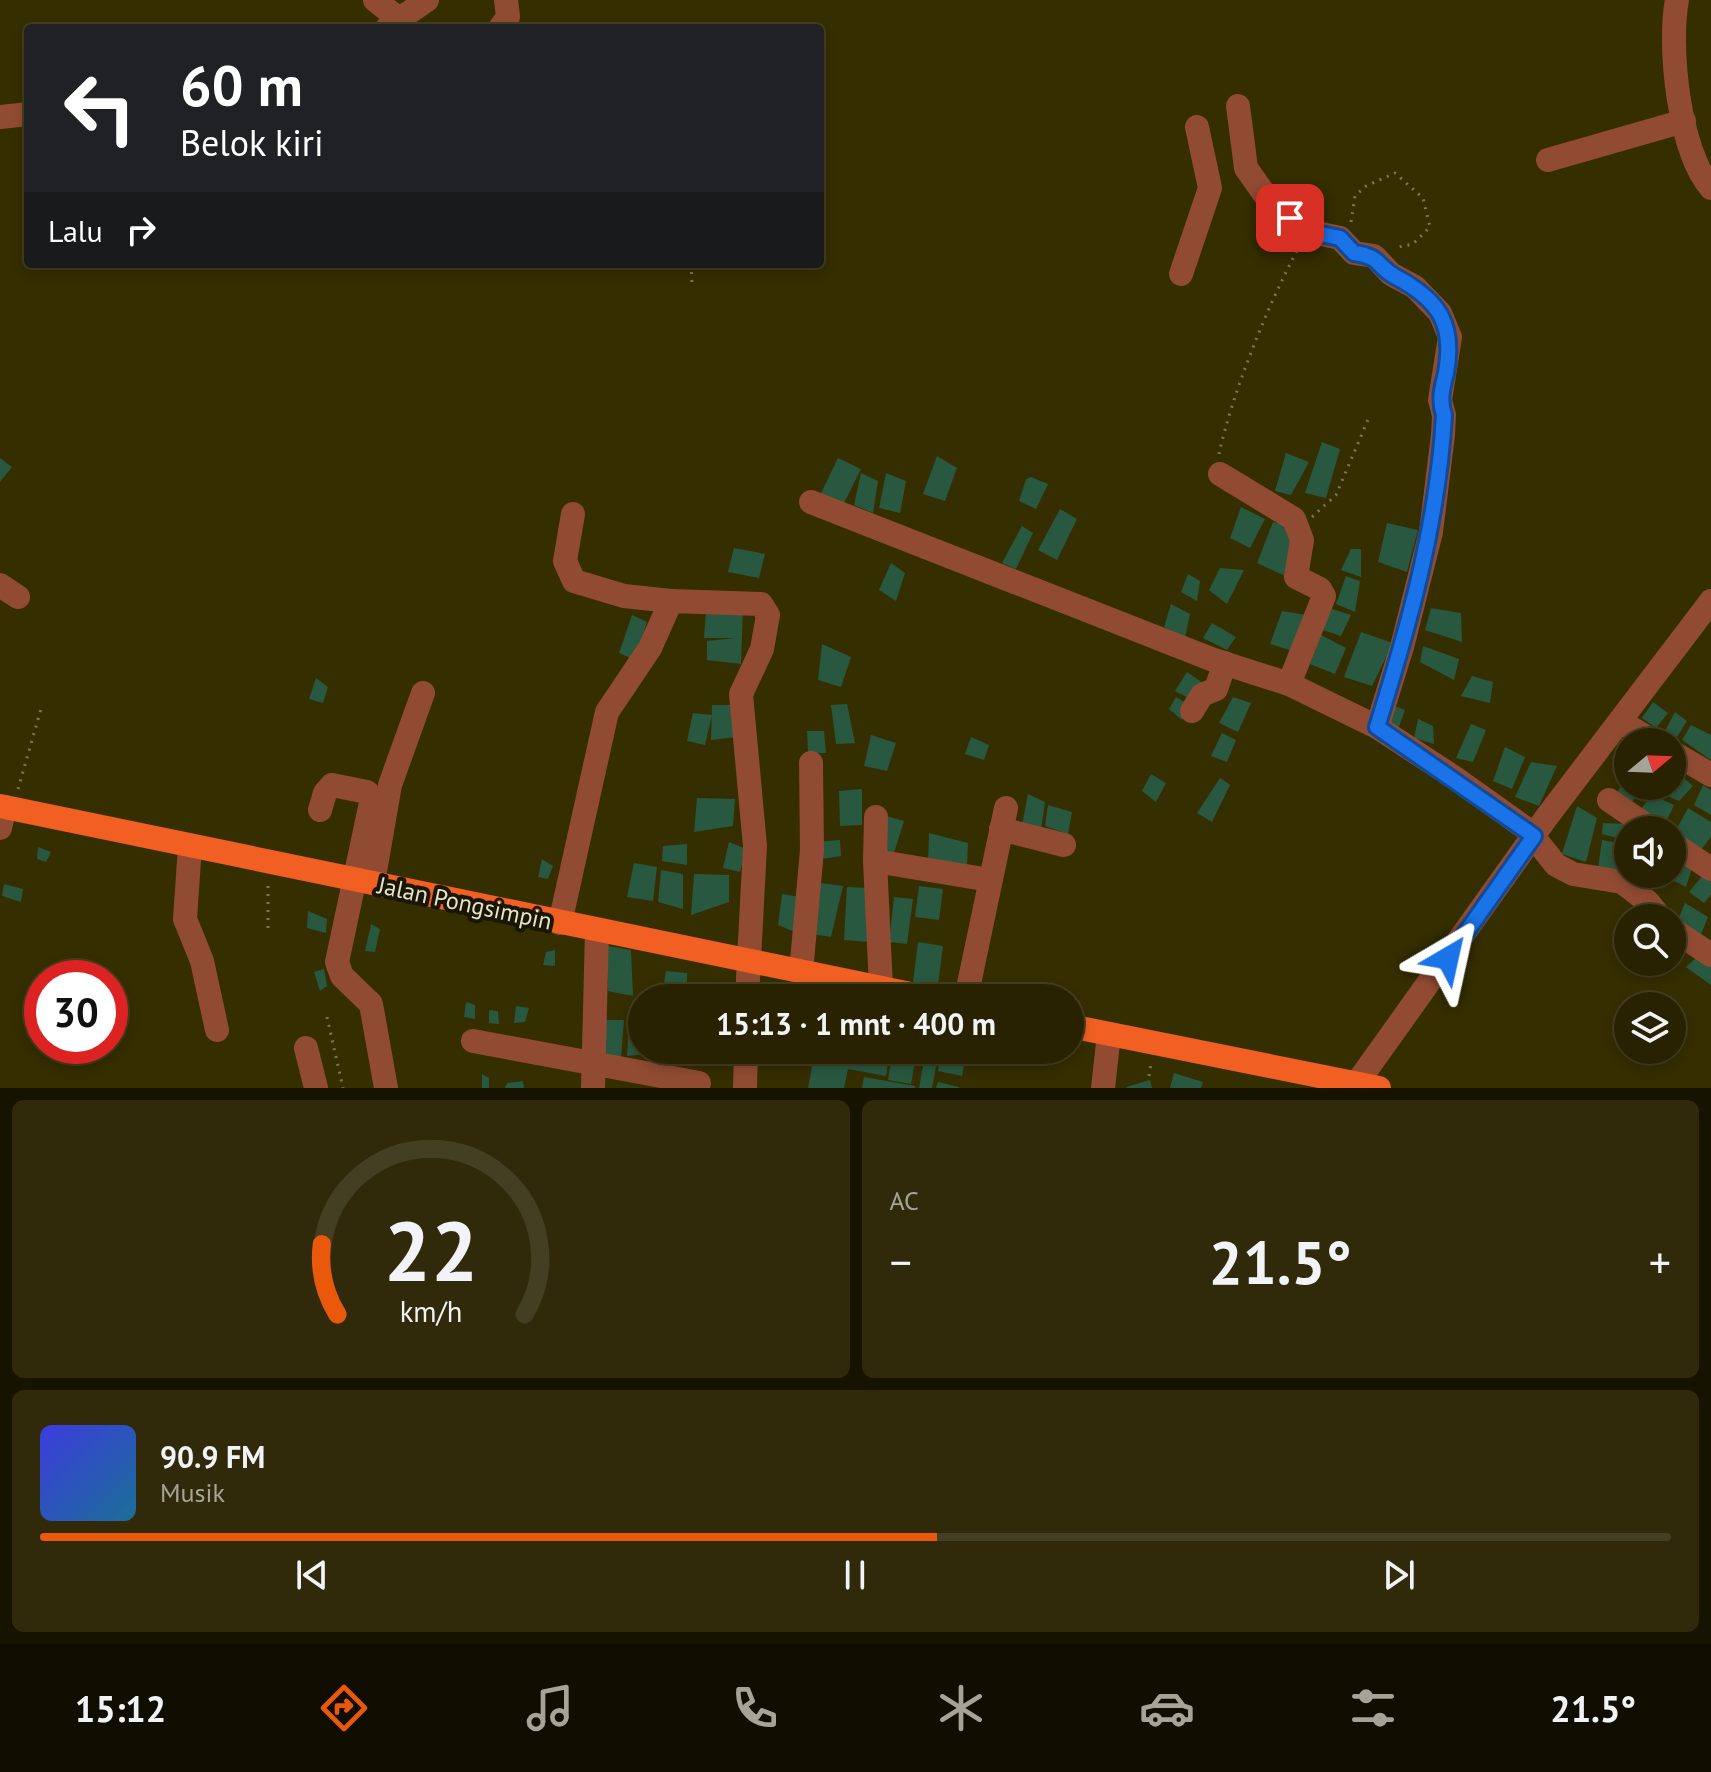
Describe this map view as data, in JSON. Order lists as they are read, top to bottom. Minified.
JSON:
{"streets":{"main road":["Jalan Pongsimpin"]},"north":"right","page":{"turn":["60 m","Belok kiri"],"then":"Lalu","limit":"30","trip":"15:13 · 1 mnt · 400 m","tile":"AC","heat":["−","21.5°","+"],"song":["90.9 FM","Musik"],"tabs":["15:12","21.5°"],"gauge":["22","km/h"]}}
